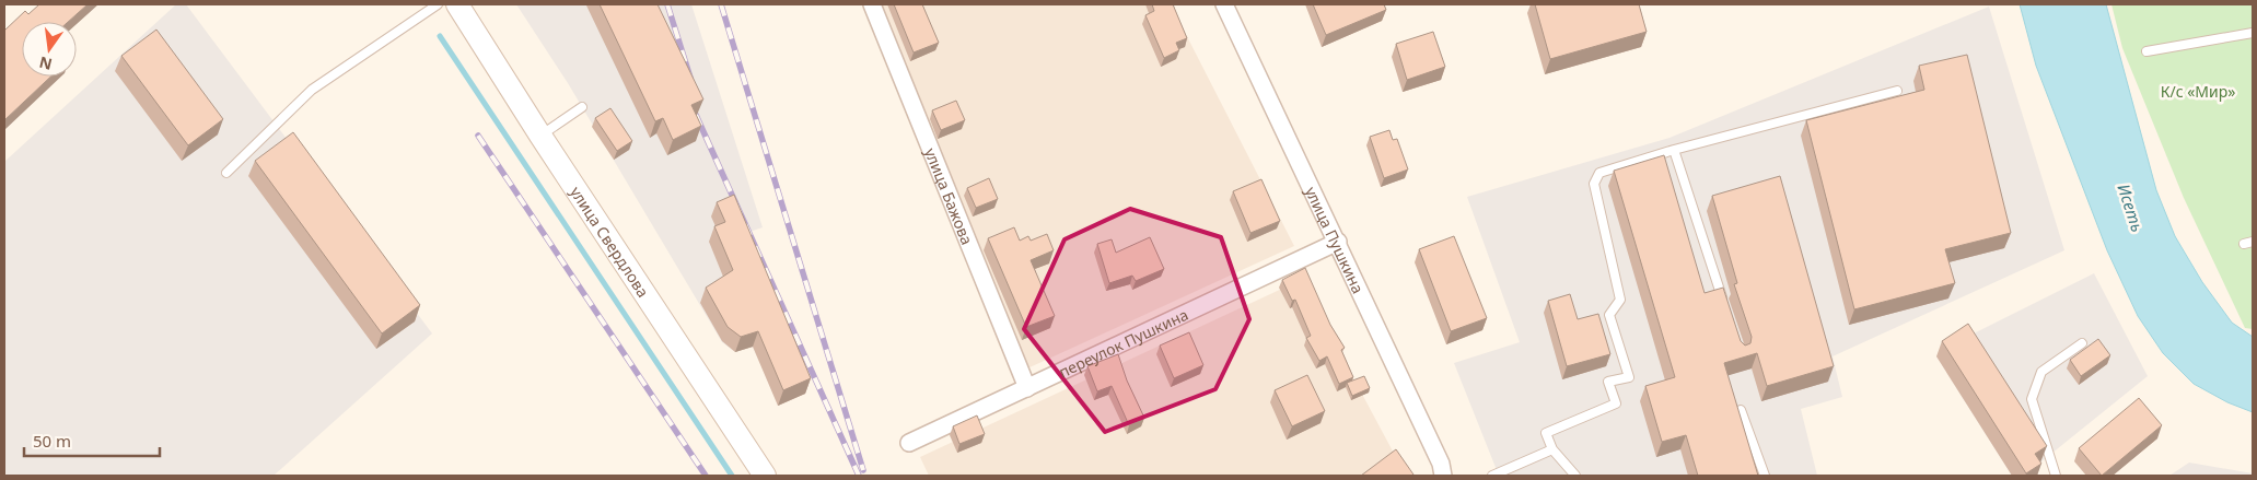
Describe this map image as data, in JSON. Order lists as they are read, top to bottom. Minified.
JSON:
{"streets":{"main road":["улица Свердлова"],"street":["улица Бажова","улица Пушкина","переулок Пушкина"]},"crossings":[["улица Бажова","переулок Пушкина"],["улица Пушкина","переулок Пушкина"]],"water":["Исеть"],"parks":["К/с «Мир»"],"scale_bar":"50 m","north":"bottom"}
